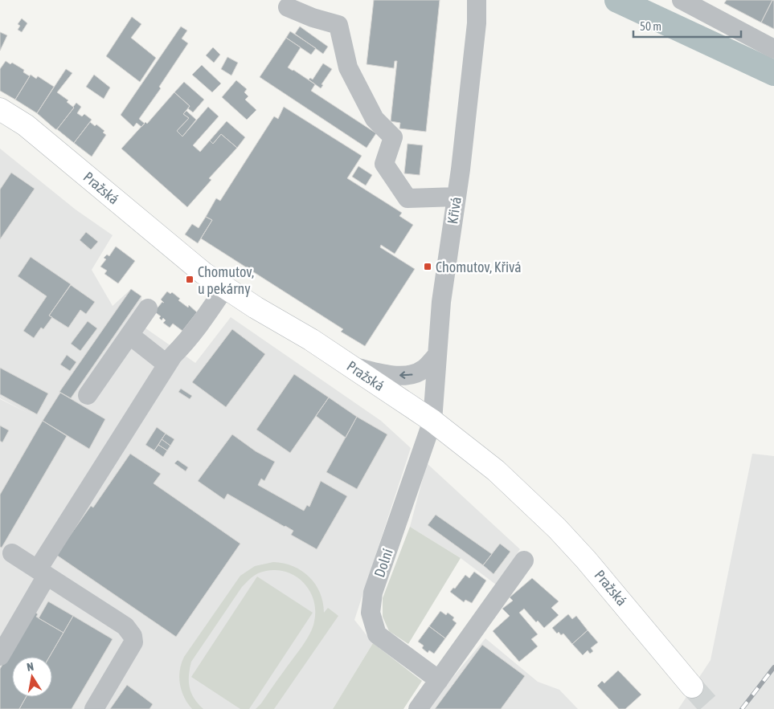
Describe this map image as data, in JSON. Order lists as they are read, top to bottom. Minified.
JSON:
{"streets":{"main road":["Pražská"],"street":["Křivá","Dolní"]},"crossings":[["Pražská","Křivá"],["Pražská","Dolní"],["Křivá","Dolní"]],"places":{"transit":["Chomutov, Křivá","Chomutov, u pekárny"]},"scale_bar":"50 m","north":"top"}
